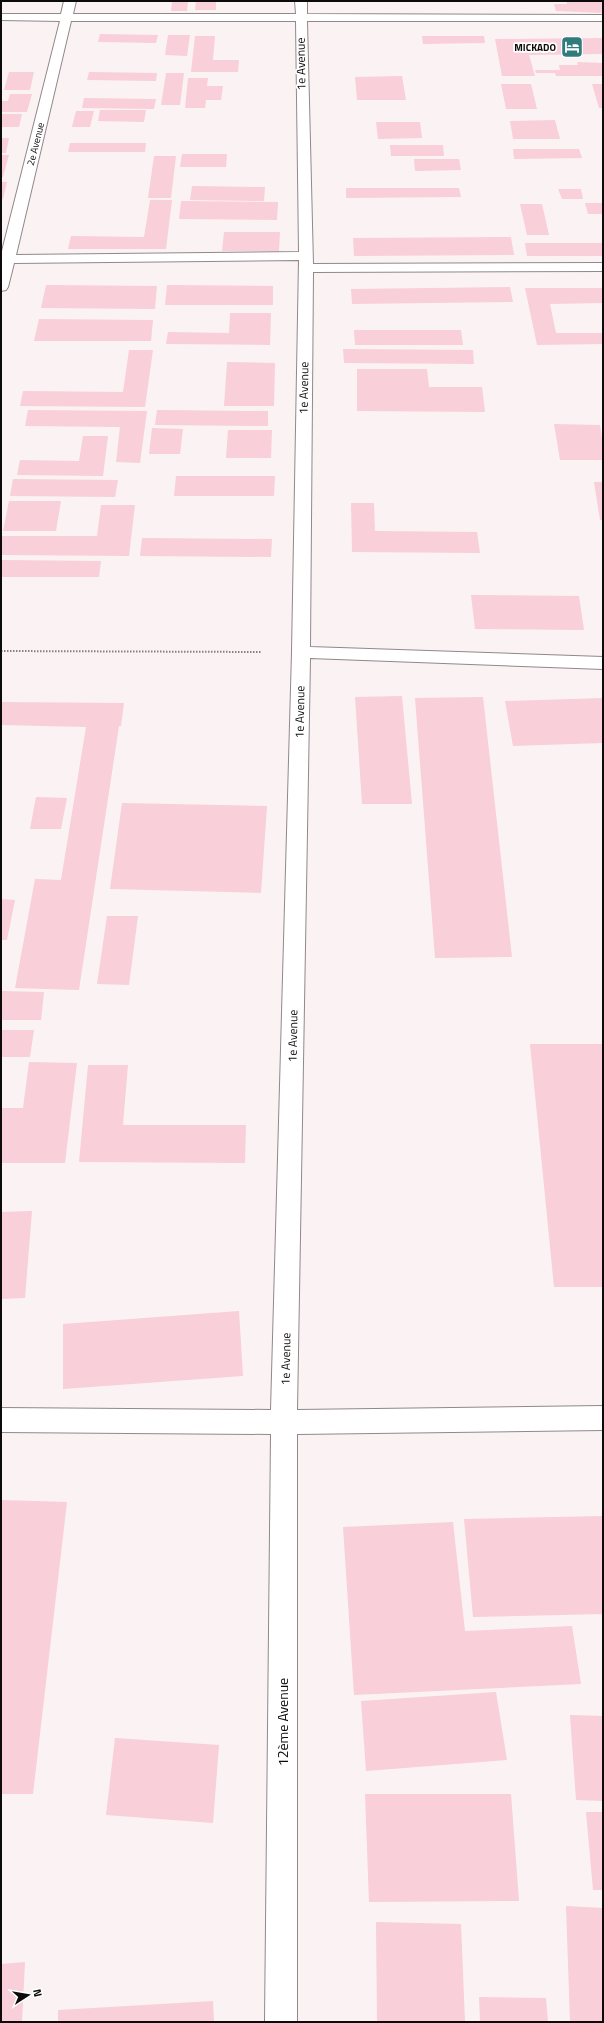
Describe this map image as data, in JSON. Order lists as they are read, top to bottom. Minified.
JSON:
{"streets":{"street":["1e Avenue","2e Avenue","12ème Avenue"]},"crossings":[["1e Avenue","12ème Avenue"]],"places":{"hotel":["MICKADO"]},"north":"right"}
